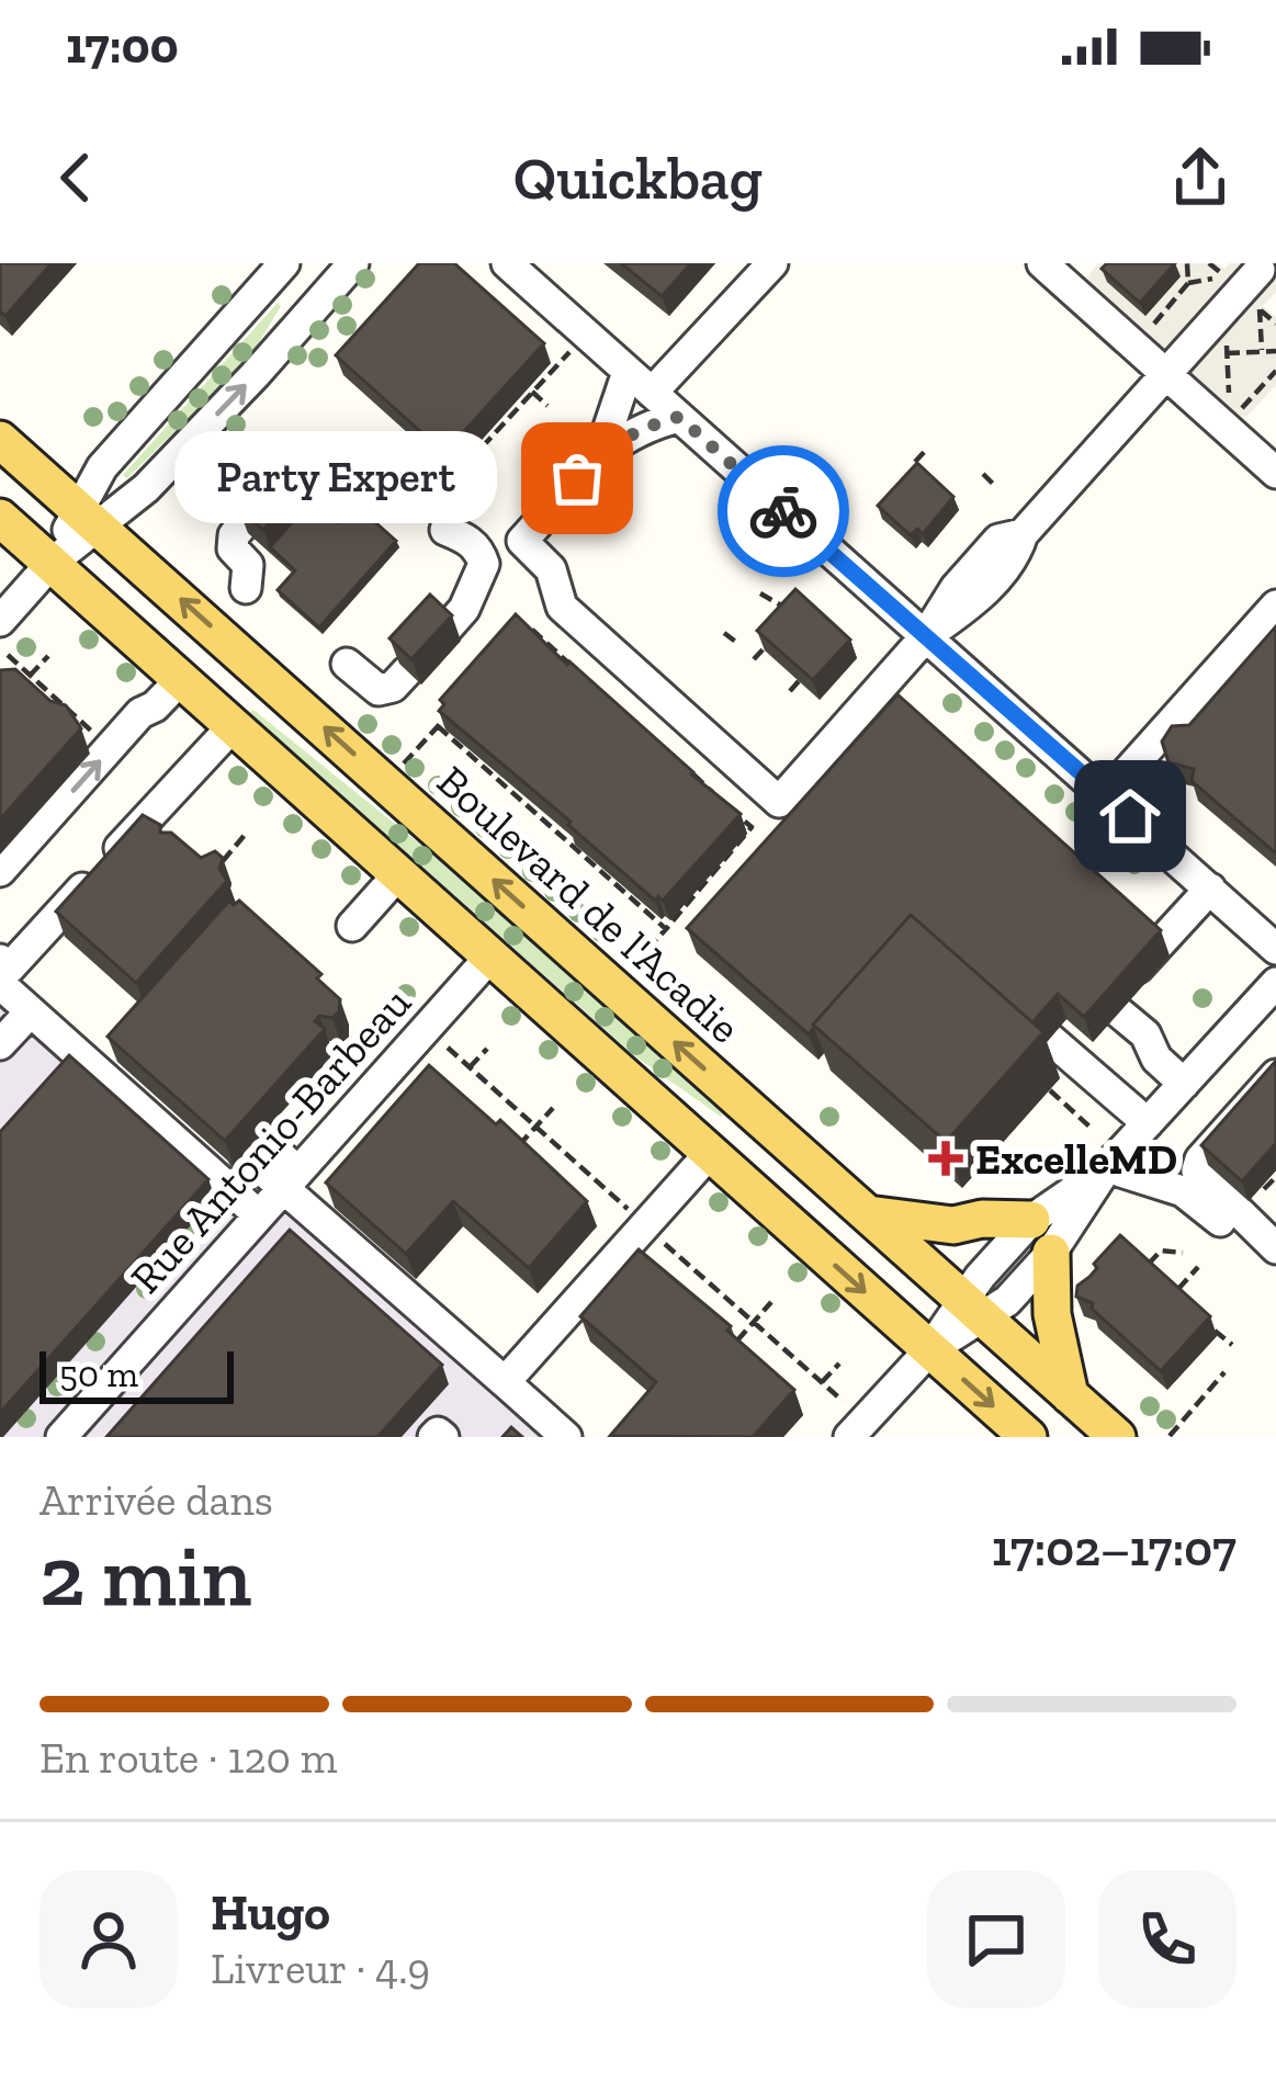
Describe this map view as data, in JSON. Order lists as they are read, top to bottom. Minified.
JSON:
{"streets":{"main road":["Boulevard de l'Acadie"],"street":["Rue Antonio-Barbeau"]},"places":{"other":["Party Expert"],"health":["ExcelleMD"]},"scale_bar":"50 m","page":{"status":"17:00","header":"Quickbag","bubble":"Party Expert","scale":"50 m","heading":["2 min","Arrivée dans","17:02–17:07"],"panel":["Hugo","Livreur · 4.9"],"bar":"En route · 120 m"}}
